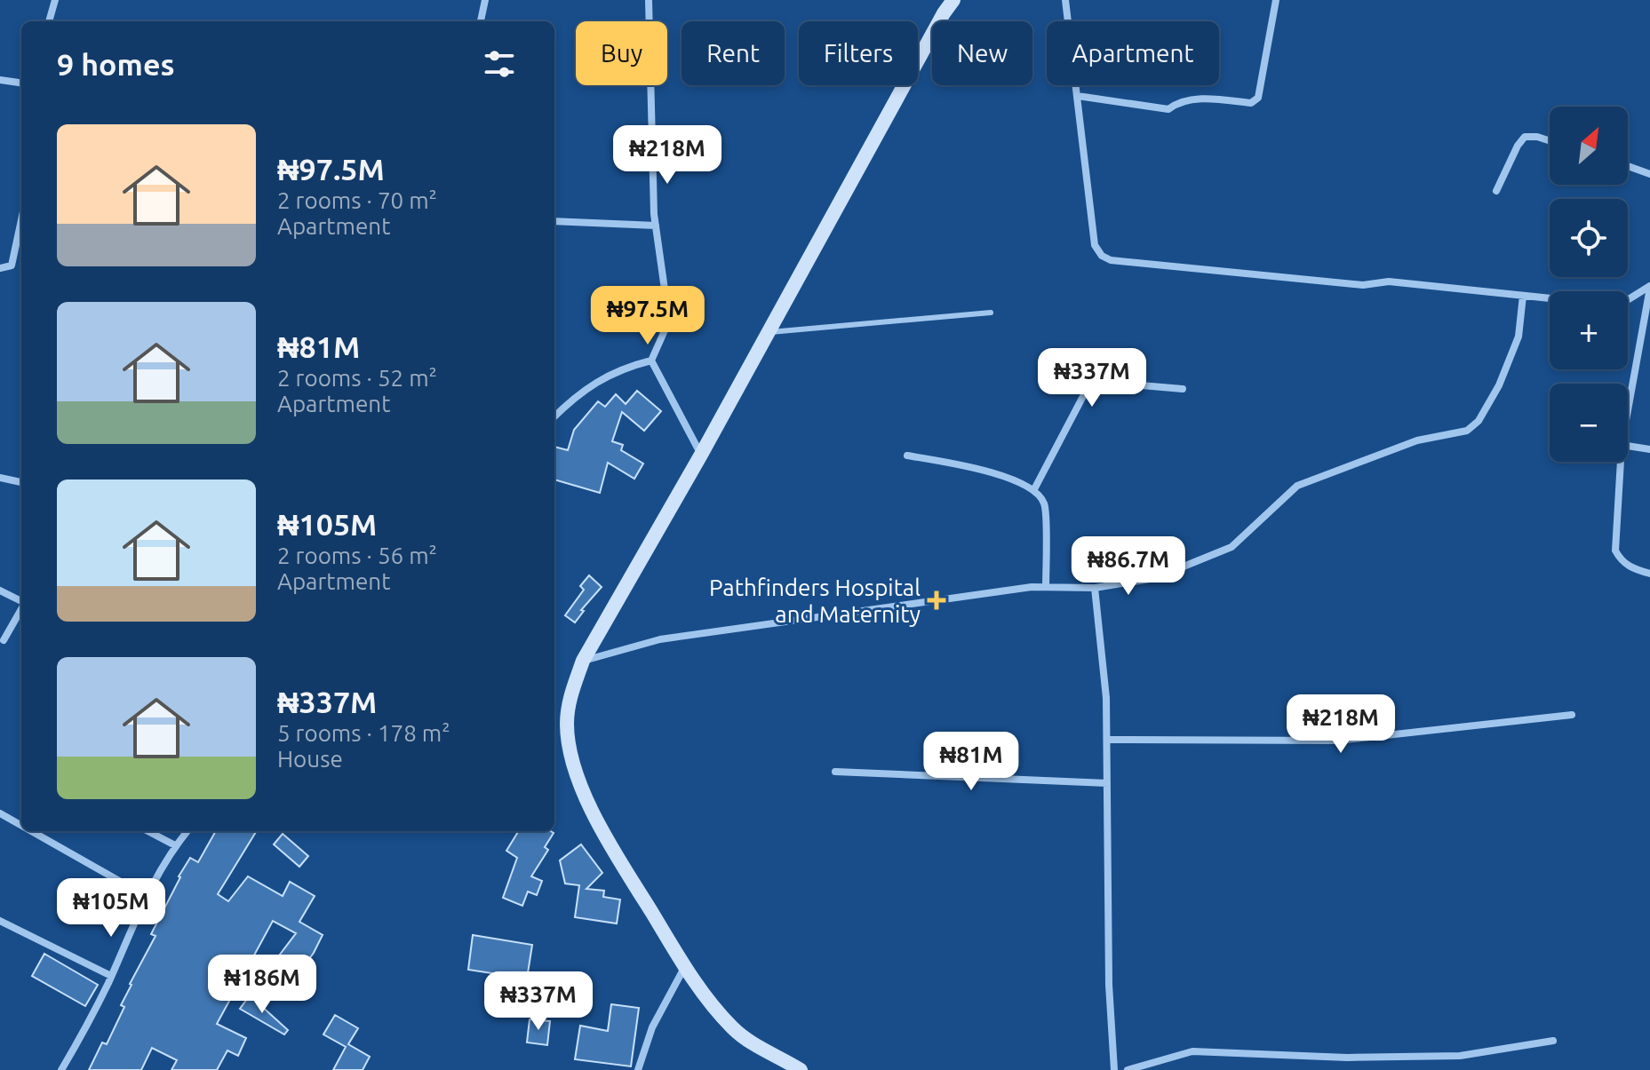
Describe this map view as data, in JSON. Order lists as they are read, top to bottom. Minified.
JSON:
{"places":{"health":["Pathfinders Hospital and Maternity"]},"north":"top right","page":{"chip":["Buy","Rent","Filters","New","Apartment"],"heading":"9 homes","map_buttons":["+","−"],"list":[{"name":"₦97.5M","note":"2 rooms · 70 m² · Apartment"},{"name":"₦81M","note":"2 rooms · 52 m² · Apartment"},{"name":"₦105M","note":"2 rooms · 56 m² · Apartment"},{"name":"₦337M","note":"5 rooms · 178 m² · House"}],"price":["₦218M","₦97.5M","₦337M","₦86.7M","₦218M","₦81M","₦105M","₦186M","₦337M"]}}
